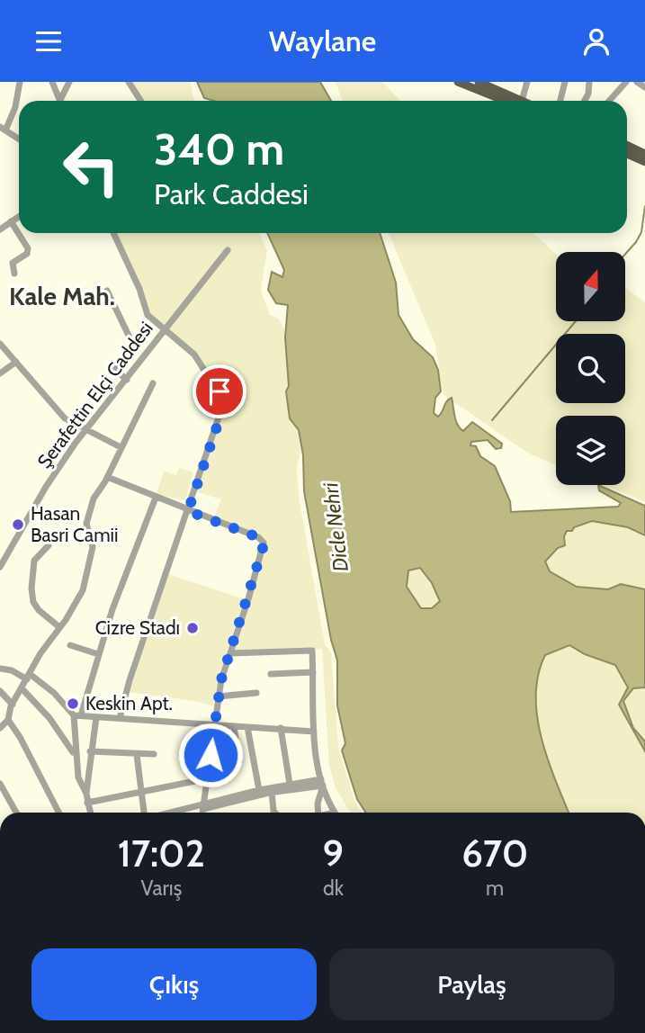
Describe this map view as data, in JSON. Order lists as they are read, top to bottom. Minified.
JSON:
{"streets":{"street":["Şerafettin Elçi Caddesi"]},"districts":["Kale Mah."],"water":["Dicle Nehri"],"places":["Hasan Basri Camii","Cizre Stadı","Keskin Apt."],"north":"top","page":{"header":"Waylane","turn":["340 m","Park Caddesi"],"eta":["17:02","Varış","9","dk","670","m"],"buttons":["Çıkış","Paylaş"]}}
